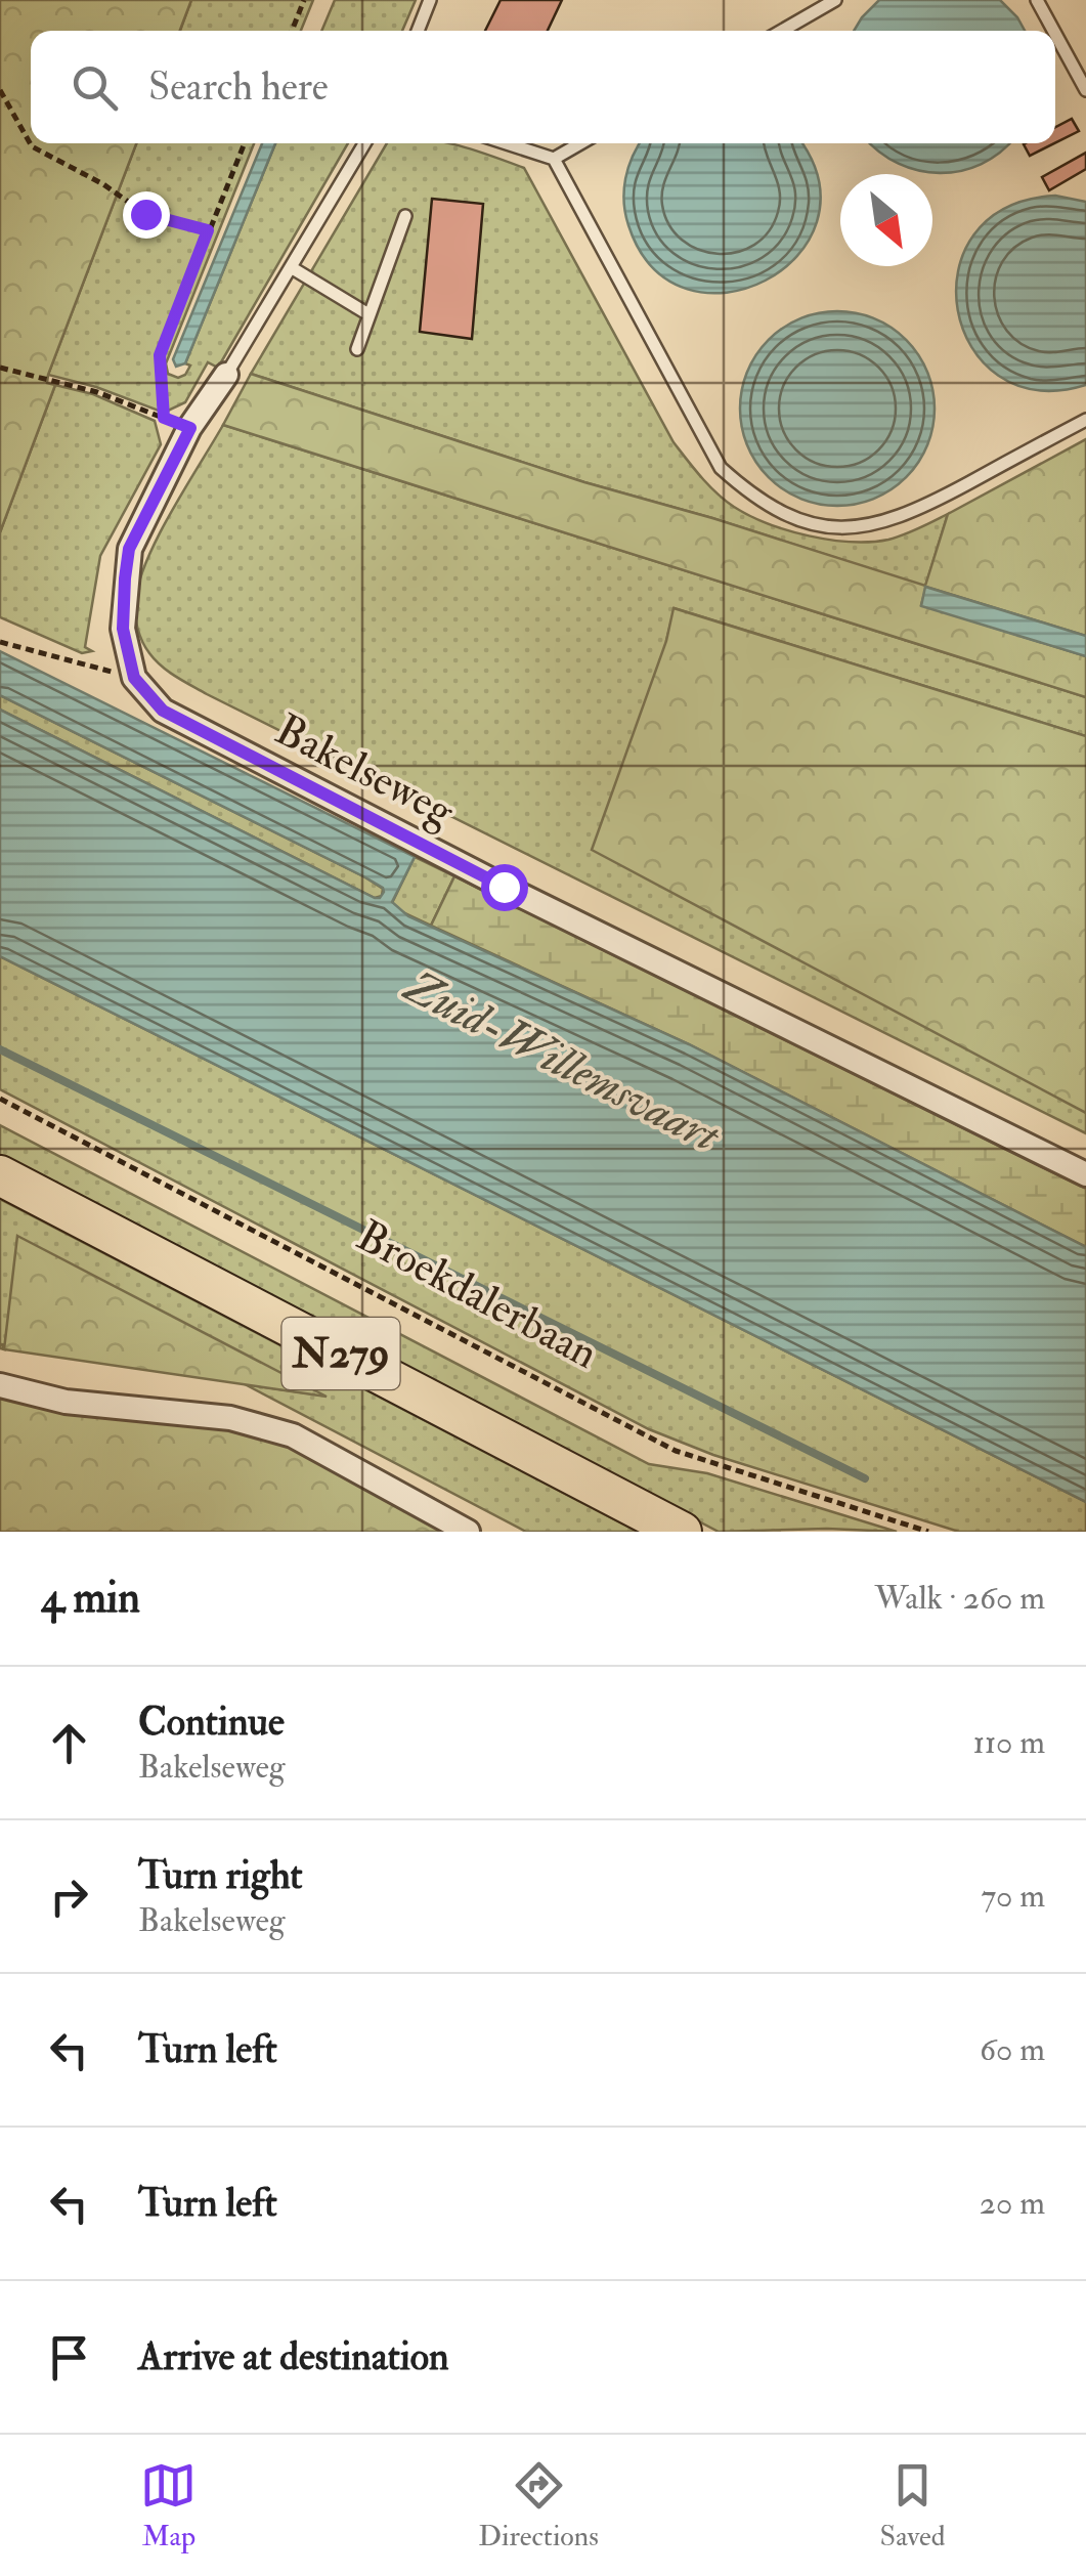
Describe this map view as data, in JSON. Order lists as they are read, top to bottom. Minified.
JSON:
{"streets":{"main road":["N279"],"street":["Bakelseweg"],"path":["Broekdalerbaan"]},"water":["Zuid-Willemsvaart"],"north":"bottom right","page":{"search":"Search here","heading":["4 min","Walk · 260 m"],"list":[["Continue","Bakelseweg","110 m"],["Turn right","Bakelseweg","70 m"],["Turn left","60 m"],["Turn left","20 m"],"Arrive at destination"],"nav":["Map","Directions","Saved"]}}
